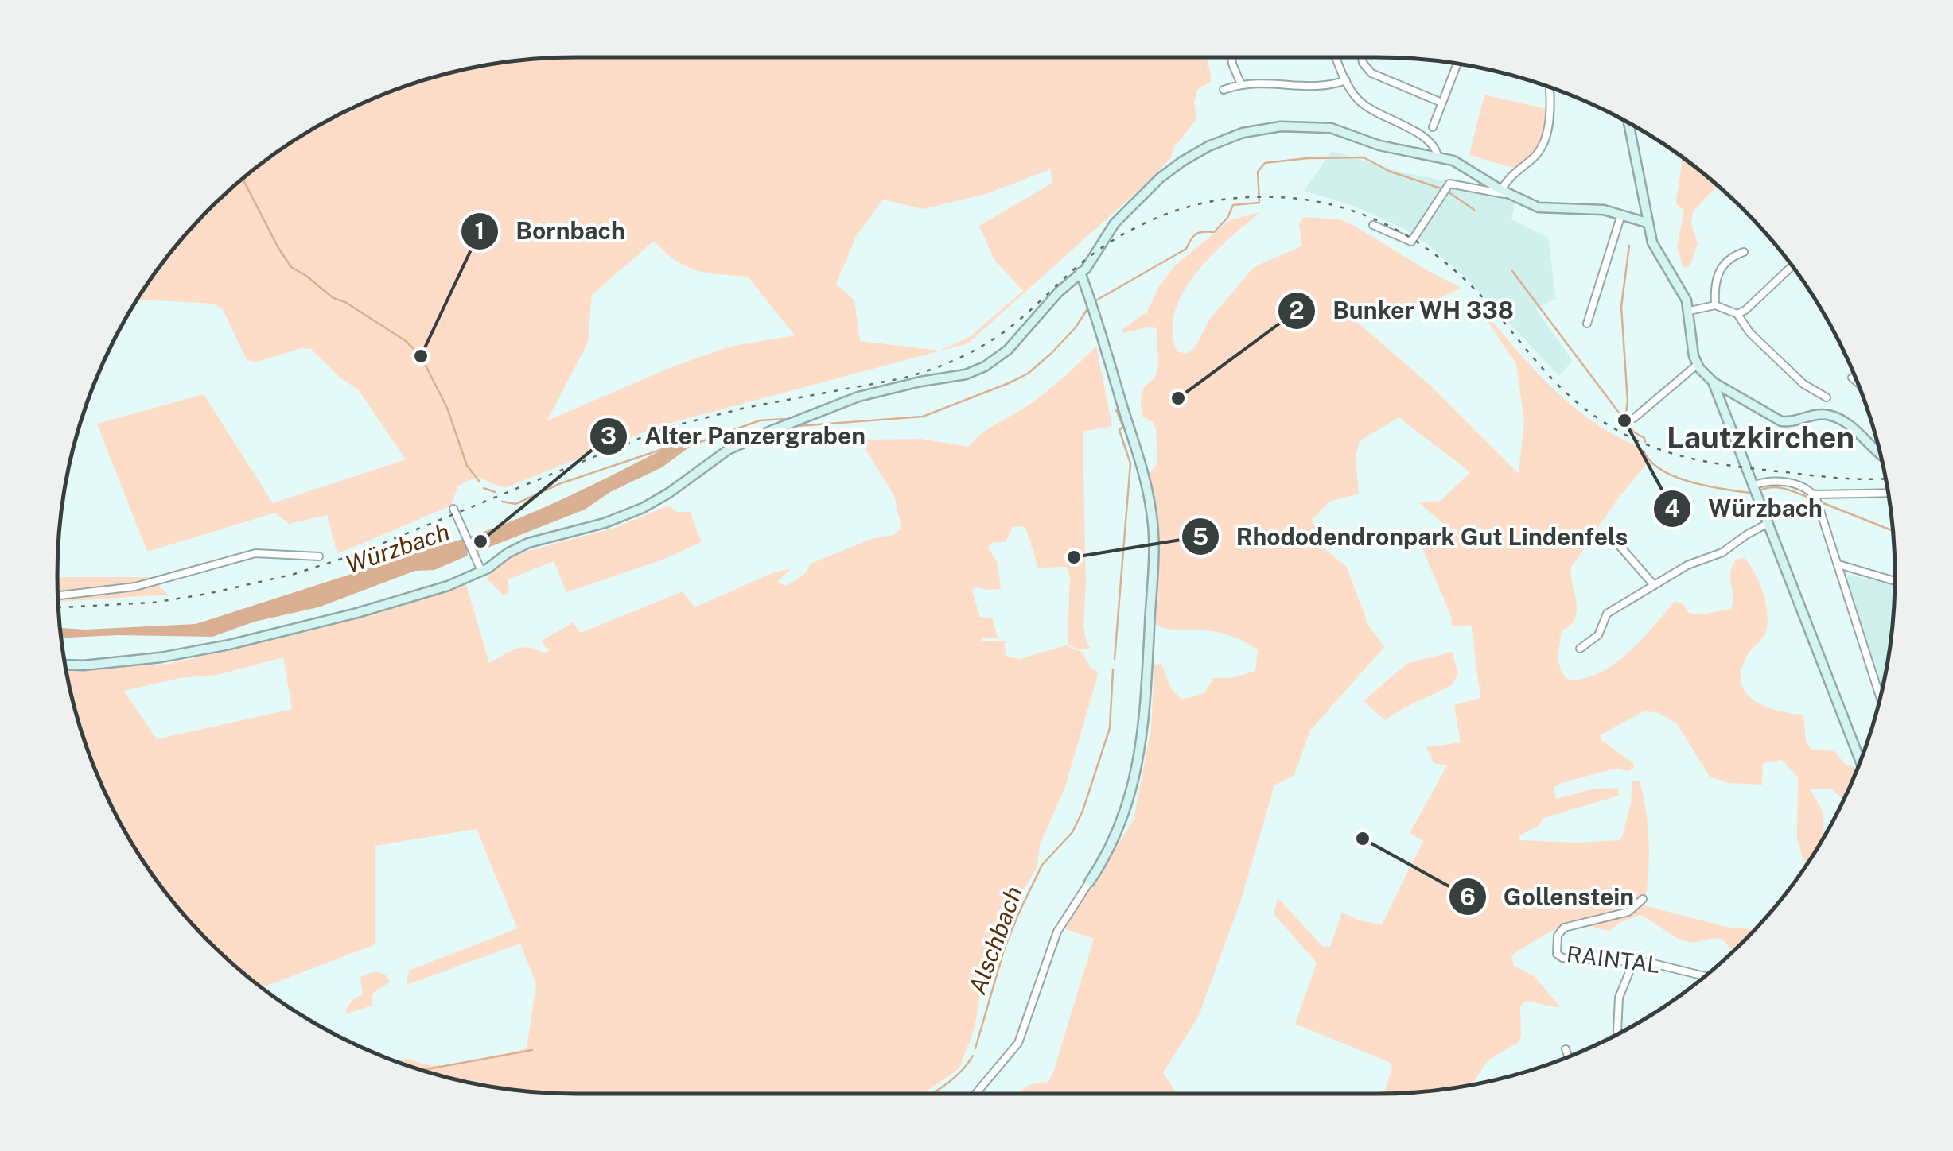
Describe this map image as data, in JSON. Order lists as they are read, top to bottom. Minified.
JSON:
{"streets":{"street":["RAINTAL"]},"districts":["Lautzkirchen"],"water":["Würzbach","Alschbach"],"places":["Bornbach","Bunker WH 338","Würzbach","Alter Panzergraben","Rhododendronpark Gut Lindenfels","Gollenstein"]}
